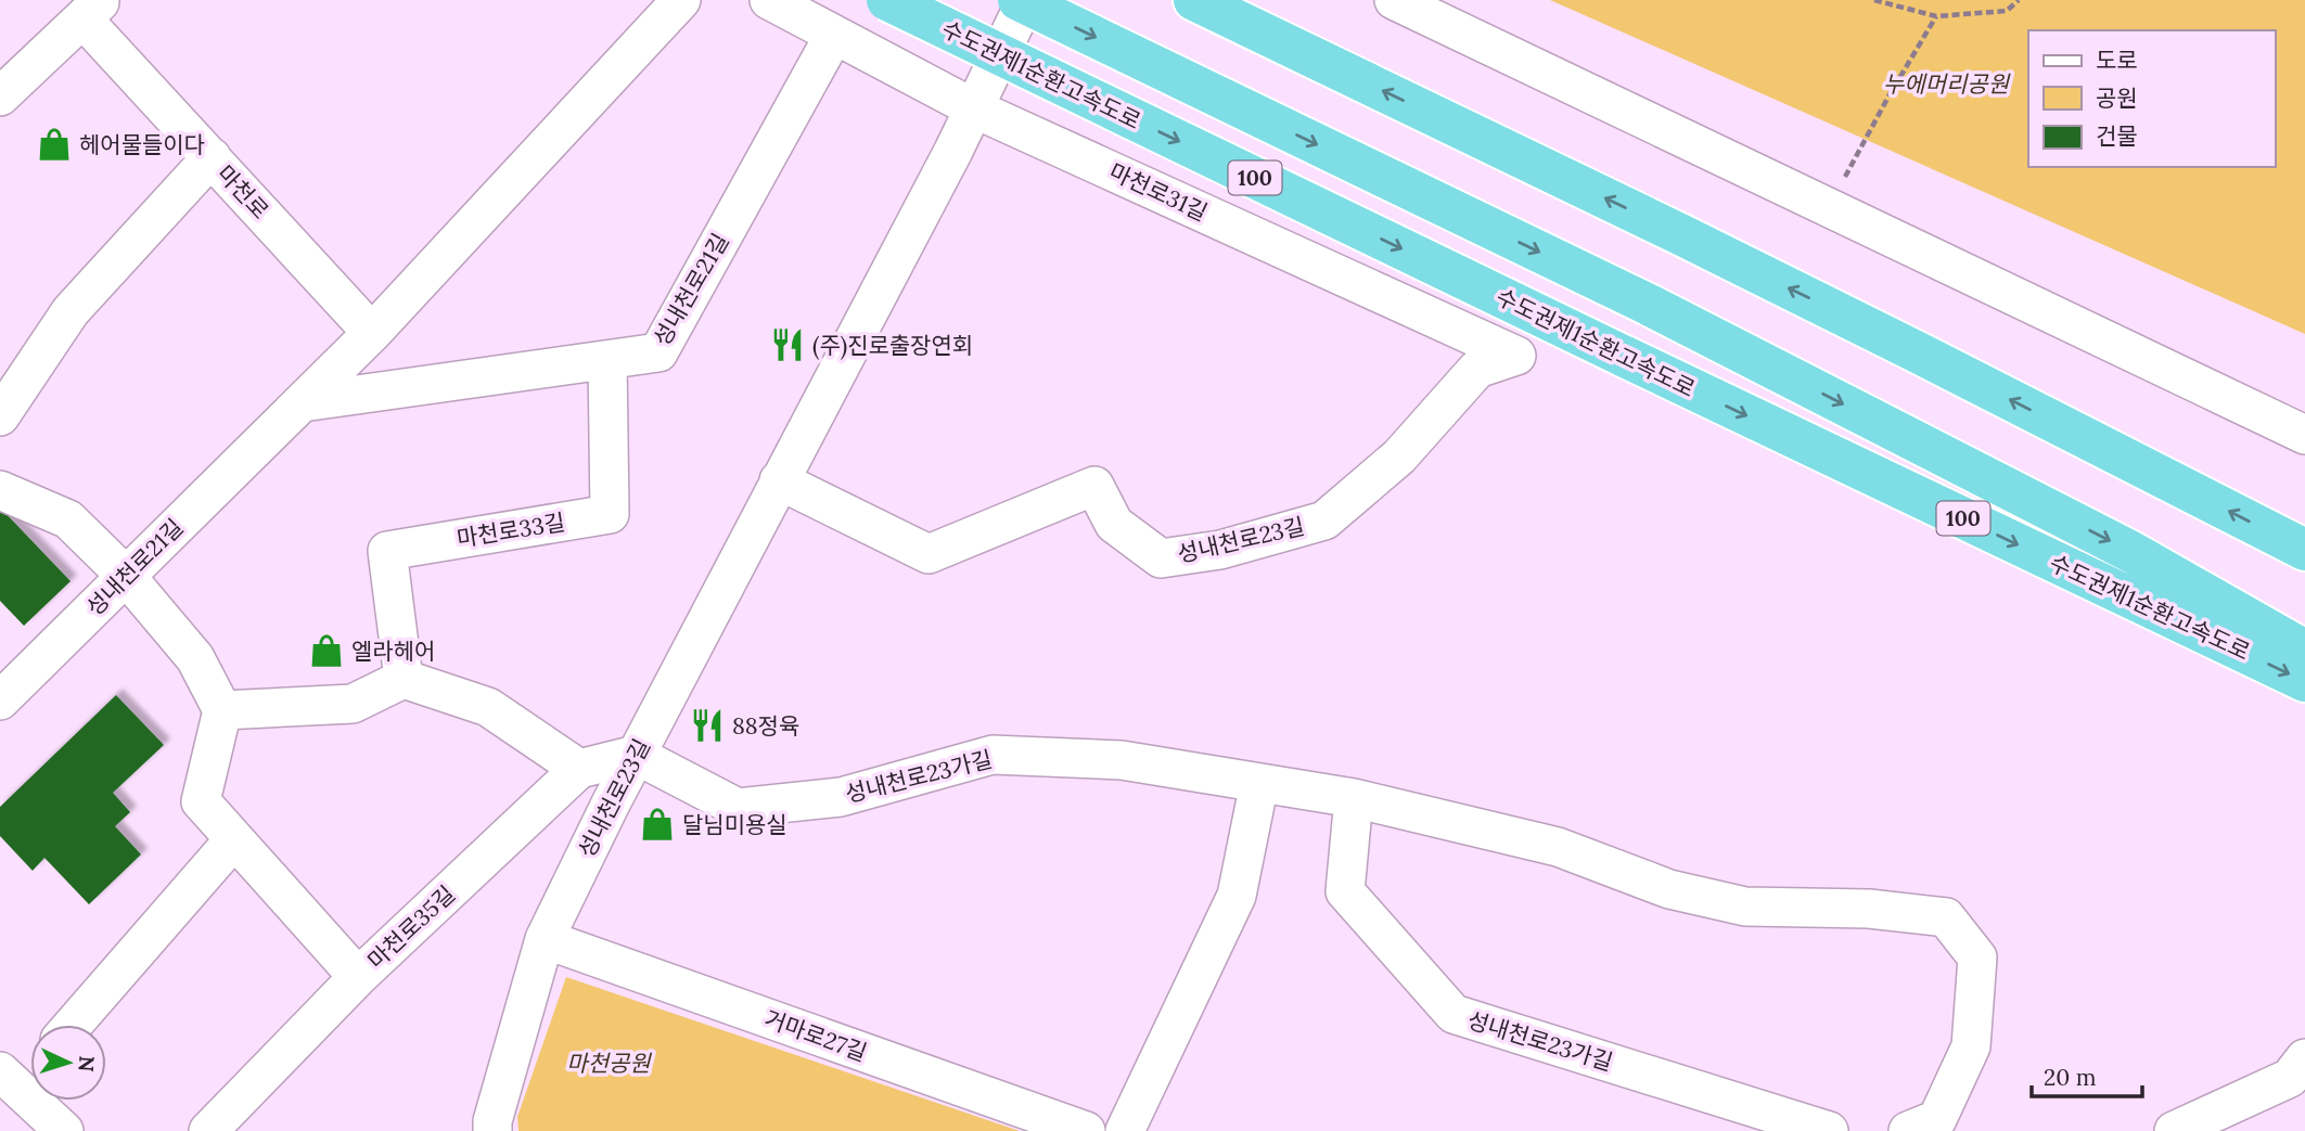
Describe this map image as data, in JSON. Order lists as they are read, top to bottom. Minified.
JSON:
{"streets":{"highway":["수도권제1순환고속도로","100"],"street":["마천로","마천로31길","성내천로21길","마천로33길","성내천로23길","성내천로23가길","마천로35길","거마로27길"]},"crossings":[["마천로","성내천로21길"],["마천로31길","성내천로21길"],["마천로31길","성내천로23길"],["성내천로21길","마천로33길"],["성내천로23길","성내천로23가길"],["성내천로23길","마천로35길"],["성내천로23길","거마로27길"],["성내천로23가길","마천로35길"]],"parks":["누에머리공원","마천공원"],"places":{"shop":["헤어물들이다","엘라헤어","달님미용실"],"restaurant":["(주)진로출장연회","88정육"]},"legend":["도로","공원","건물"],"scale_bar":"20 m","north":"right"}
